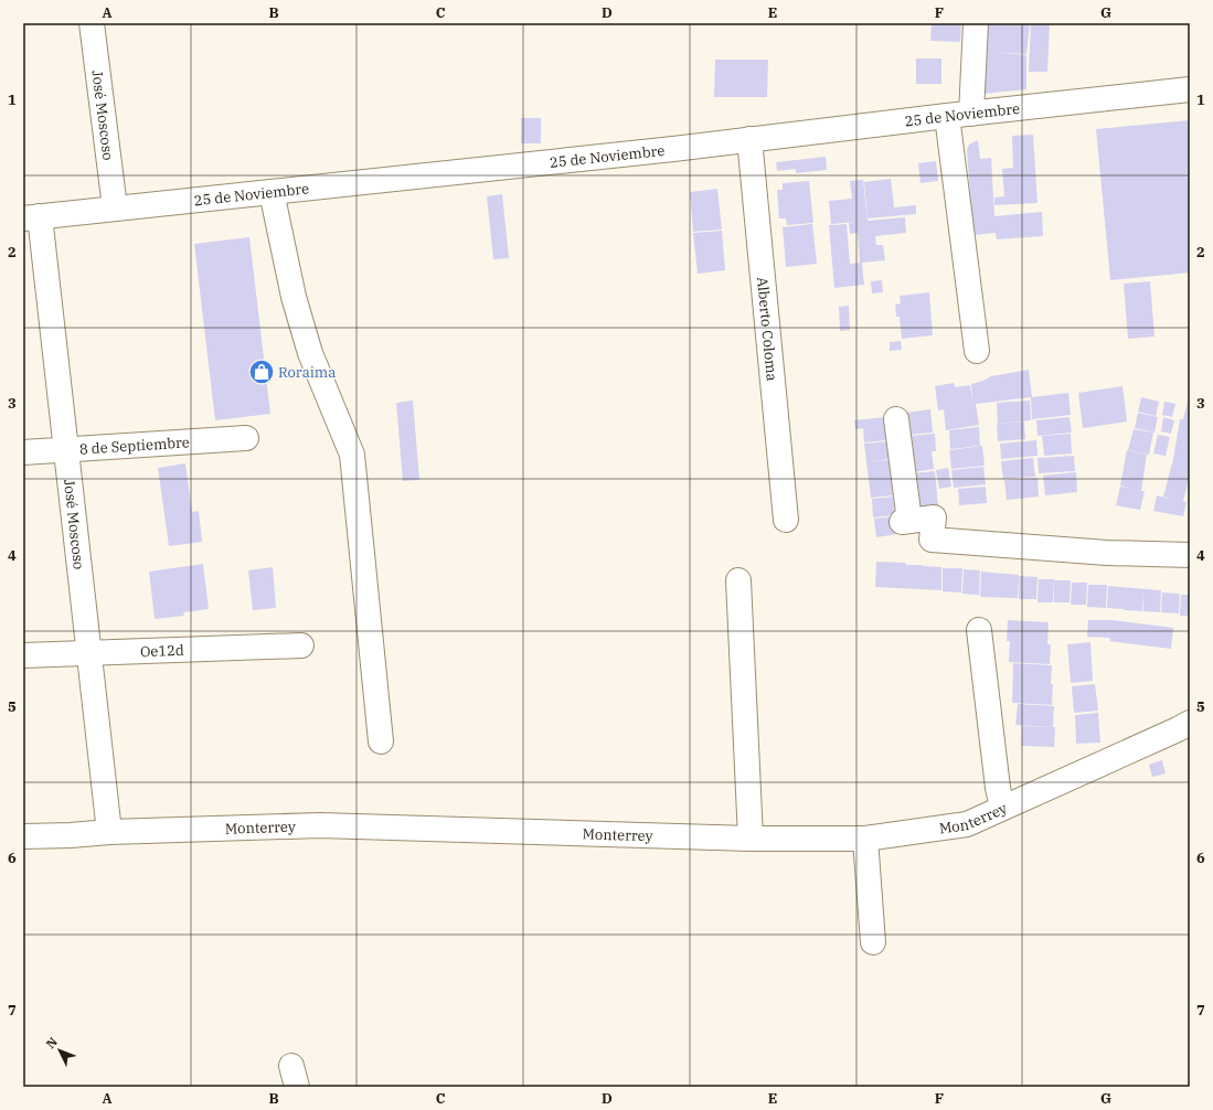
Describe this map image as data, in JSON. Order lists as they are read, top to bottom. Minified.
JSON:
{"streets":{"street":["José Moscoso","25 de Noviembre","Alberto Coloma","8 de Septiembre","Oe12d","Monterrey"]},"crossings":[["José Moscoso","25 de Noviembre"],["José Moscoso","8 de Septiembre"],["José Moscoso","Oe12d"],["José Moscoso","Monterrey"],["25 de Noviembre","Alberto Coloma"]],"places":{"shop":["Roraima"]},"north":"top left","grid":{"columns":["A","B","C","D","E","F","G"],"rows":["1","2","3","4","5","6","7"]}}
